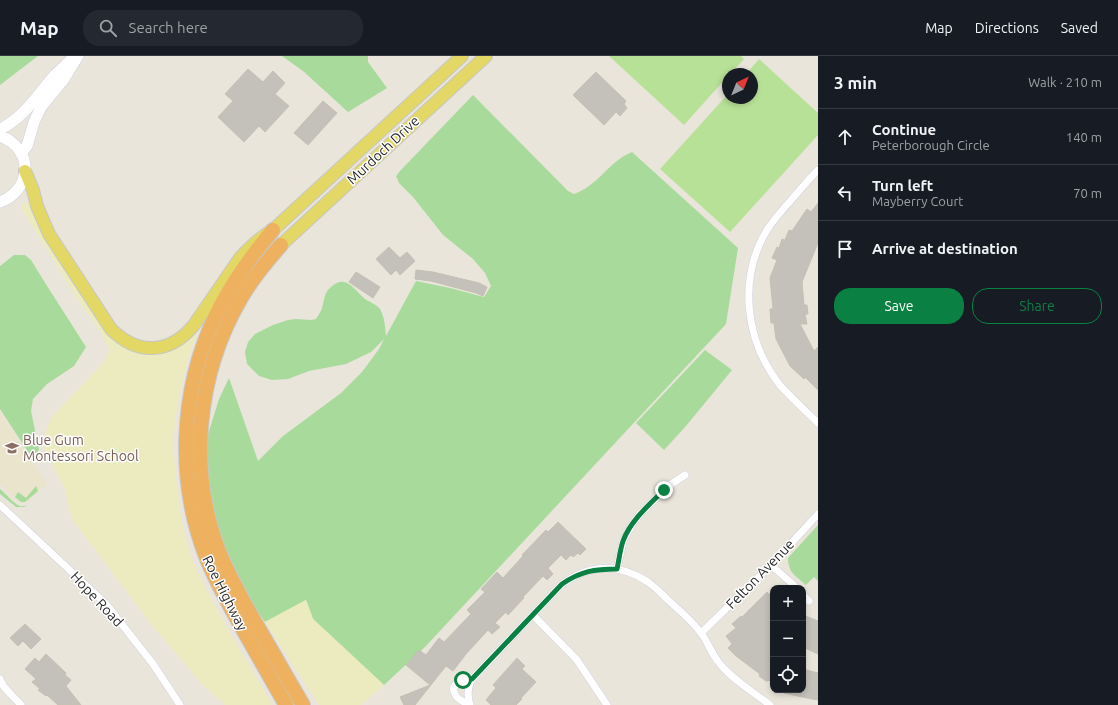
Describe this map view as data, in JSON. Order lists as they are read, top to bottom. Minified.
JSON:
{"streets":{"highway":["Roe Highway"],"main road":["Murdoch Drive"],"street":["Felton Avenue","Hope Road"]},"crossings":[["Murdoch Drive","Roe Highway"]],"places":{"school or university":["Blue Gum Montessori School"]},"north":"top right","page":{"header":"Map","search":"Search here","nav":["Map","Directions","Saved"],"heading":["3 min","Walk · 210 m"],"list":[["Continue","Peterborough Circle","140 m"],["Turn left","Mayberry Court","70 m"],"Arrive at destination"],"buttons":["Save","Share"],"map_buttons":["+","−"]}}
